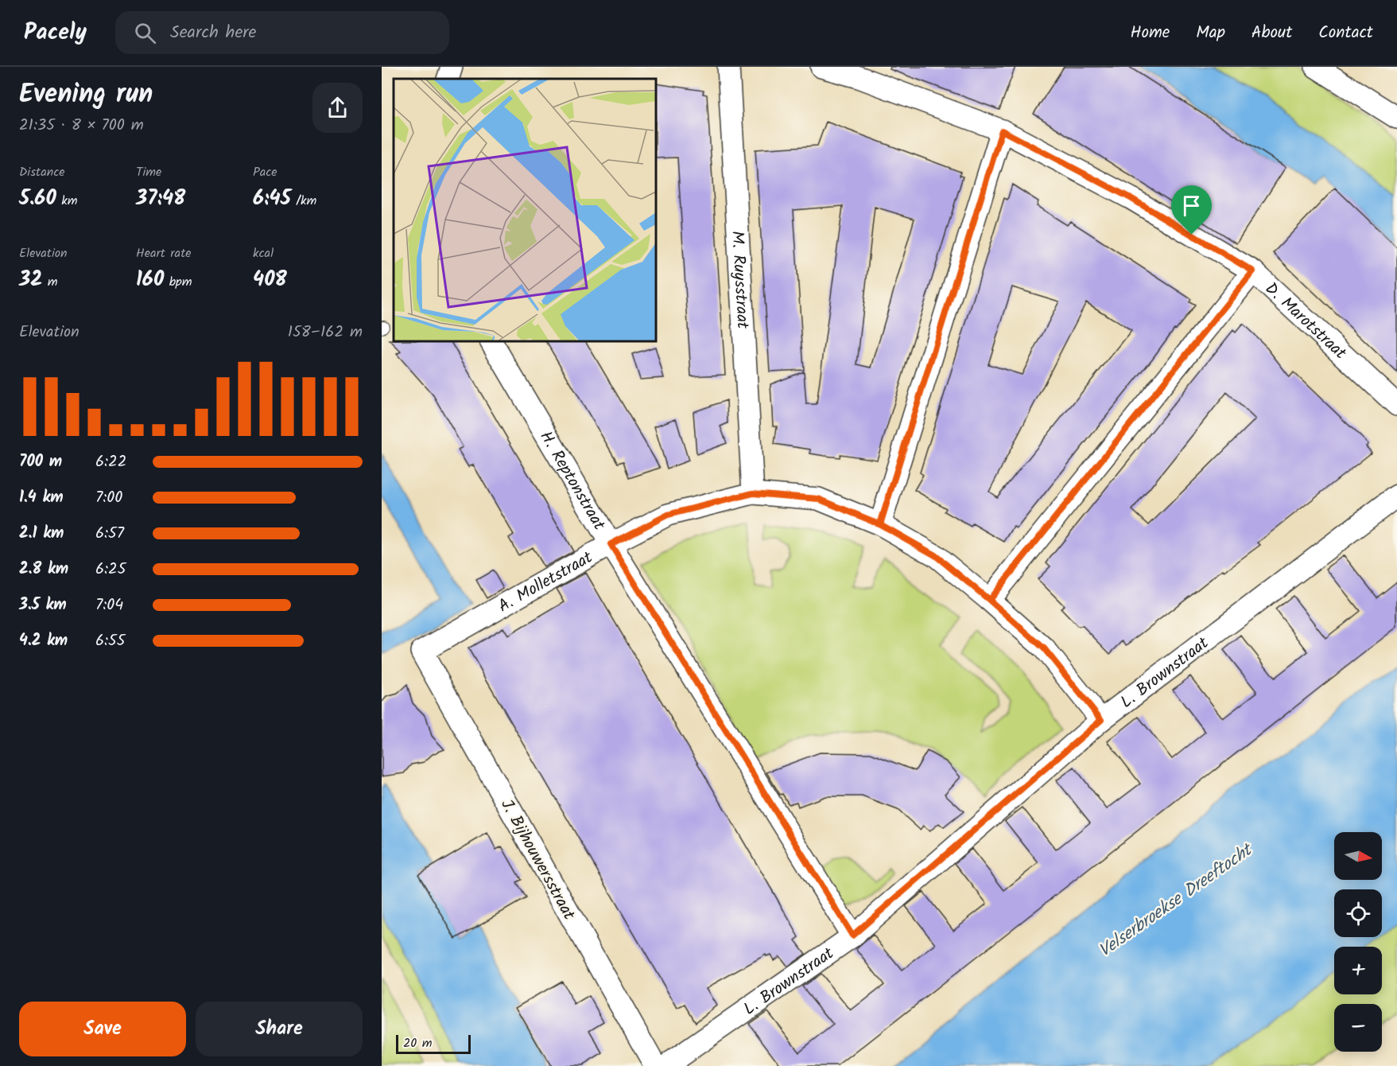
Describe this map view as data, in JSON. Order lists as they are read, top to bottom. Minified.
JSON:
{"streets":{"street":["M. Ruysstraat","D. Marotstraat","H. Reptonstraat","A. Molletstraat","L. Brownstraat","J. Bijhouwersstraat"]},"crossings":[["M. Ruysstraat","A. Molletstraat"],["H. Reptonstraat","A. Molletstraat"],["H. Reptonstraat","L. Brownstraat"],["A. Molletstraat","L. Brownstraat"],["A. Molletstraat","J. Bijhouwersstraat"]],"water":["Velserbroekse Dreeftocht"],"scale_bar":"20 m","north":"right","page":{"header":"Pacely","search":"Search here","nav":["Home","Map","About","Contact"],"heading":["Evening run","21:35 · 8 × 700 m"],"stats":[["Distance","5.60 km"],["Time","37:48"],["Pace","6:45 /km"],["Elevation","32 m"],["Heart rate","160 bpm"],["kcal","408"]],"chart":["Elevation","158–162 m"],"list":[{"name":"700 m","note":"6:22"},{"name":"1.4 km","note":"7:00"},{"name":"2.1 km","note":"6:57"},{"name":"2.8 km","note":"6:25"},{"name":"3.5 km","note":"7:04"},{"name":"4.2 km","note":"6:55"}],"map_buttons":["+","−"],"buttons":["Save","Share"],"scale":"20 m"}}
